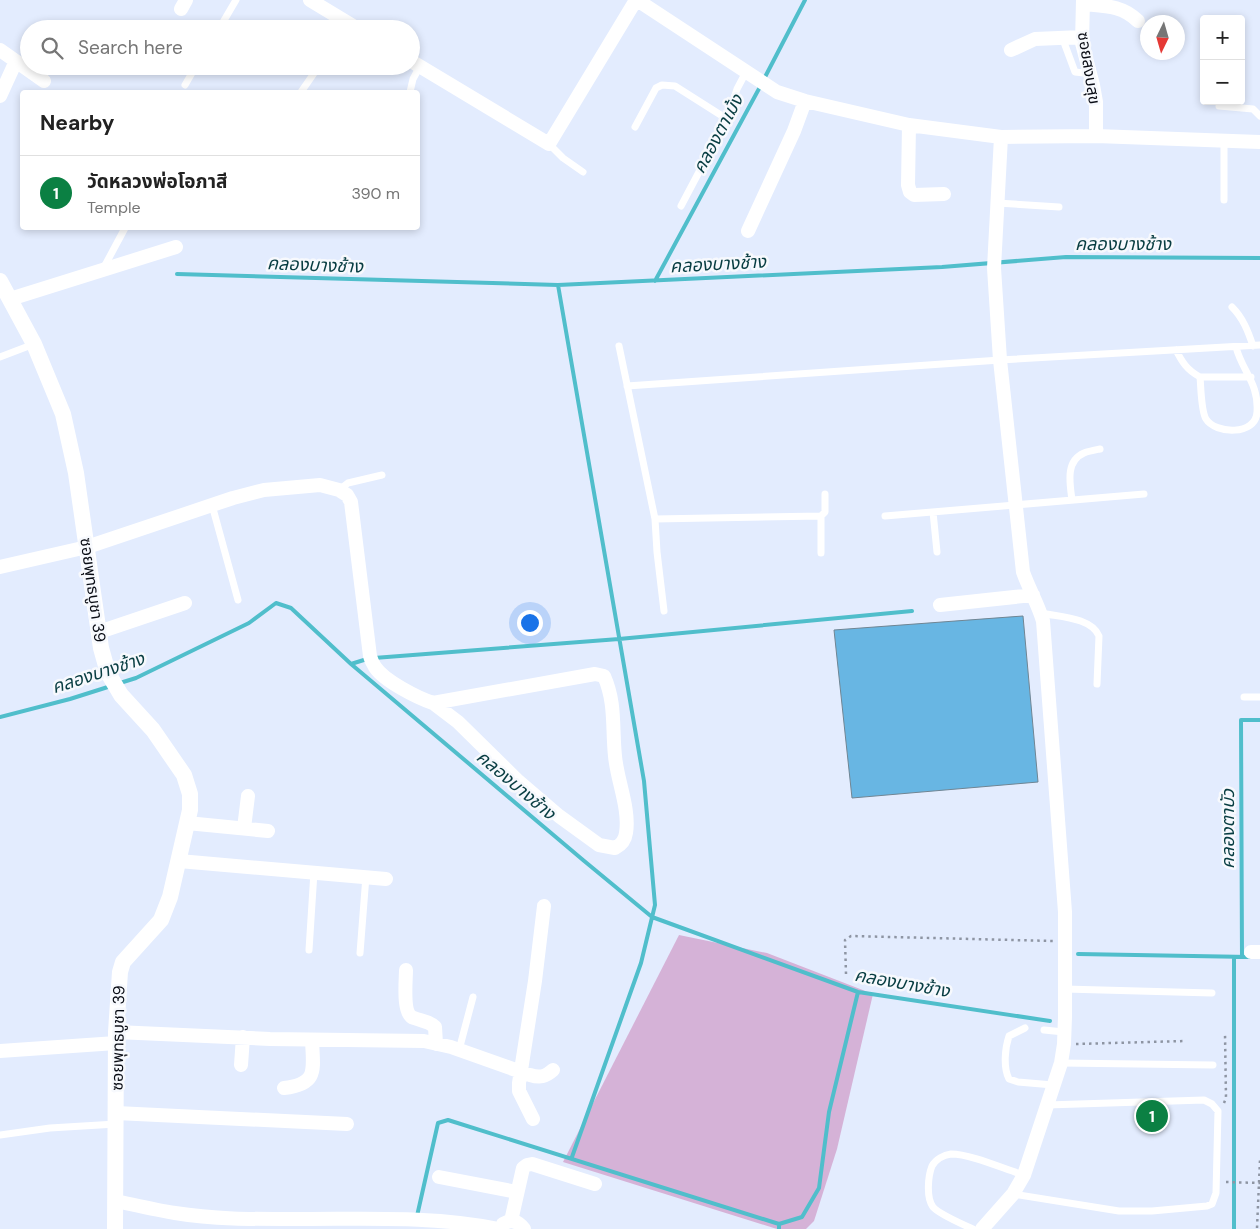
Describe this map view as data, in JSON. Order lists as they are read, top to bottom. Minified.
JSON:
{"streets":{"street":["ซอยสงบสุข","ซอยพุทธบูชา 39"]},"water":["คลองตาเม้ง","คลองบางช้าง","คลองตาบัว"],"north":"bottom","page":{"map_buttons":["+","−"],"search":"Search here","heading":"Nearby","list":[{"mark":"1","name":"วัดหลวงพ่อโอภาสี","note":"Temple","value":"390 m"}],"pins":"1"}}
